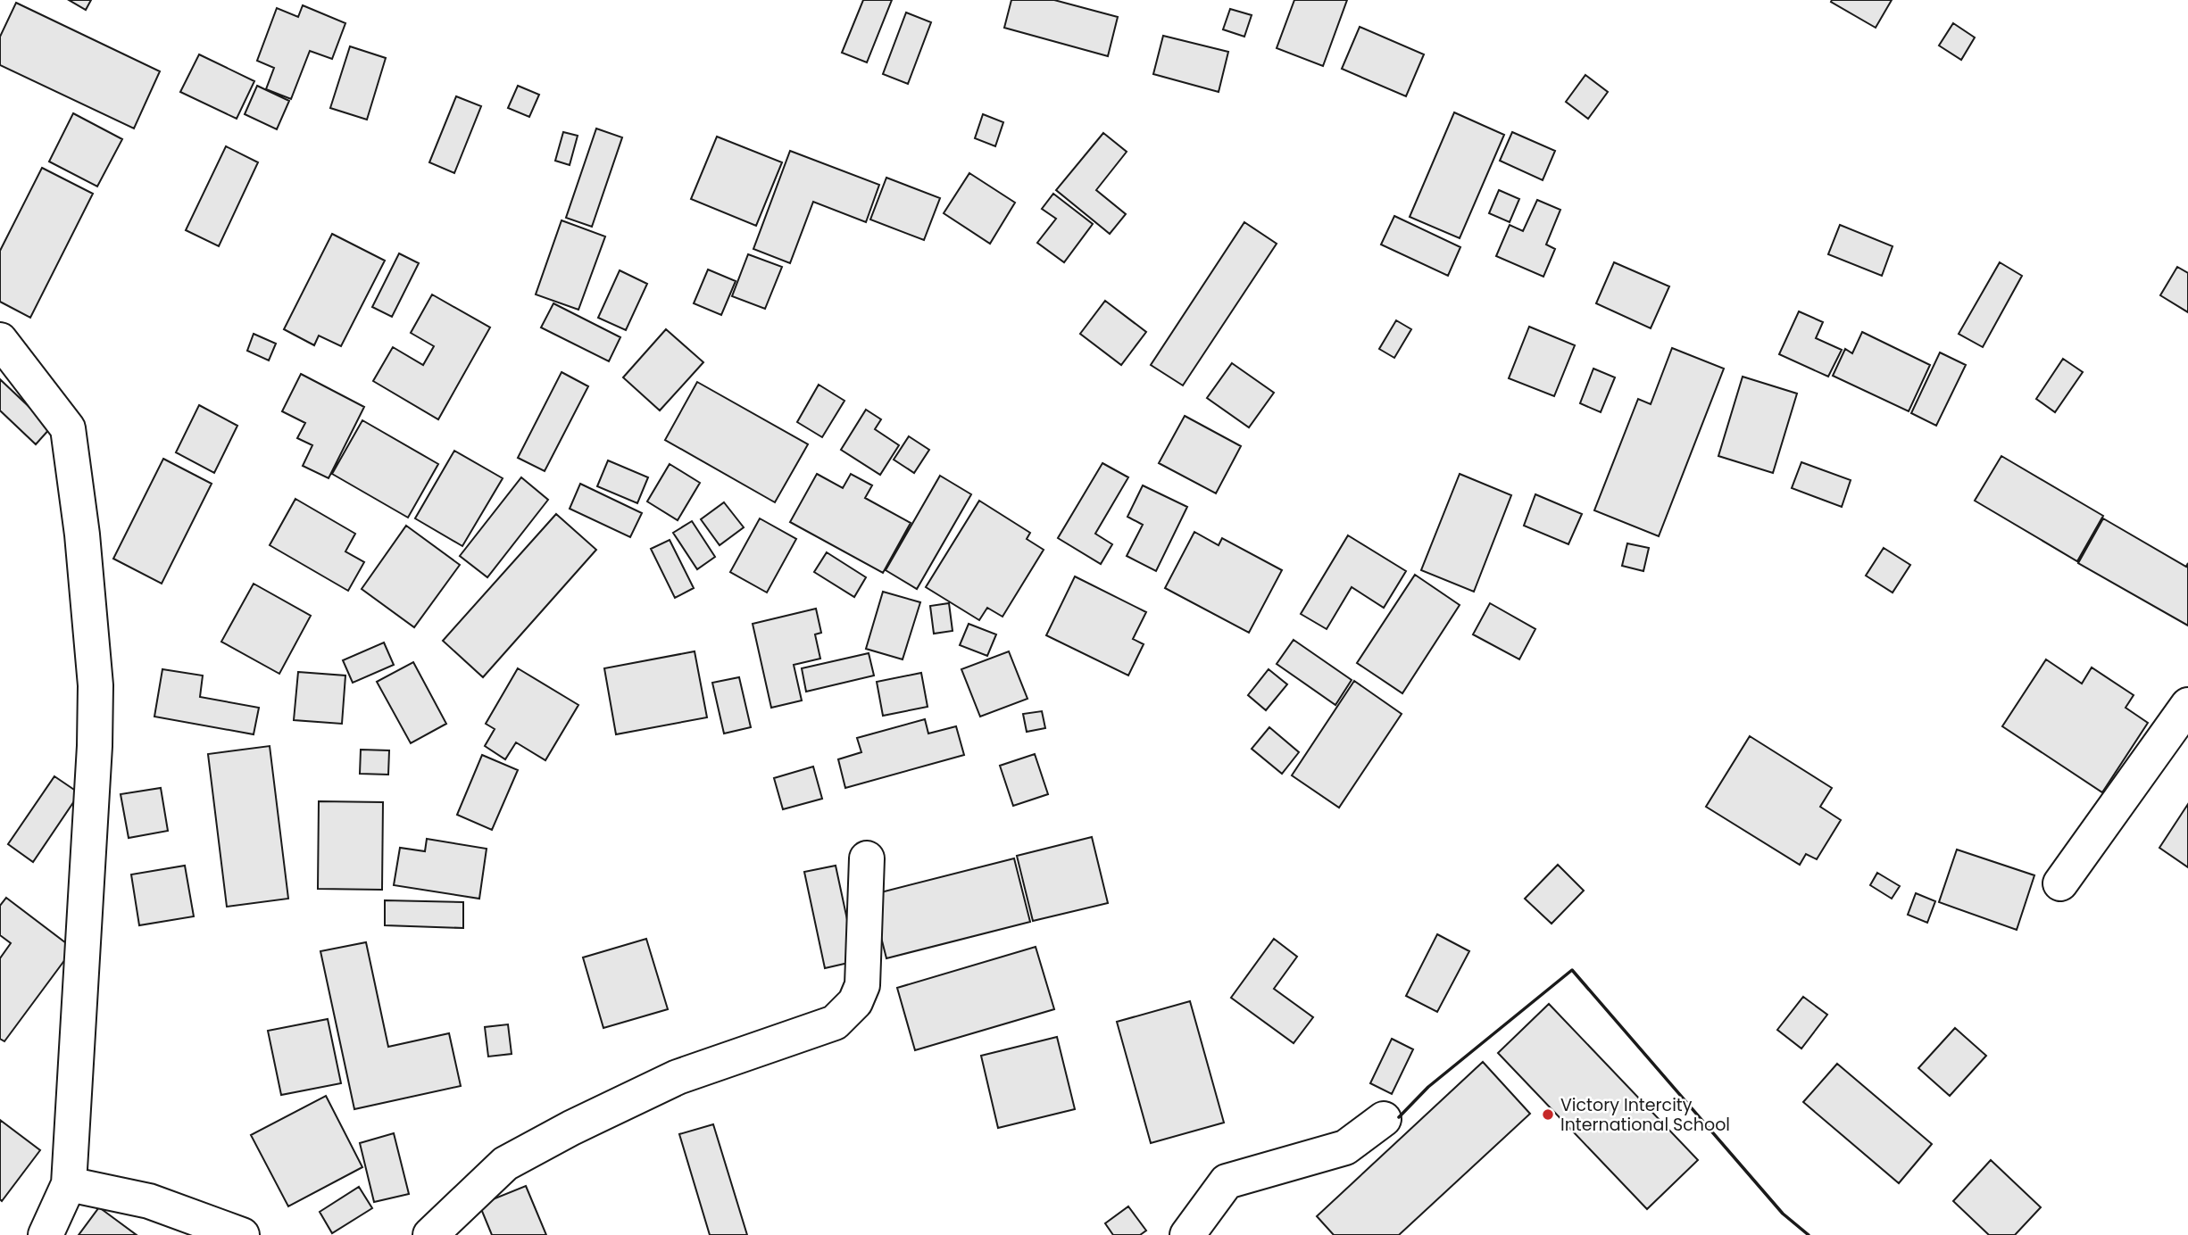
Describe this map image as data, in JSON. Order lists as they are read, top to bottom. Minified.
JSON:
{"places":["Victory Intercity International School"]}
